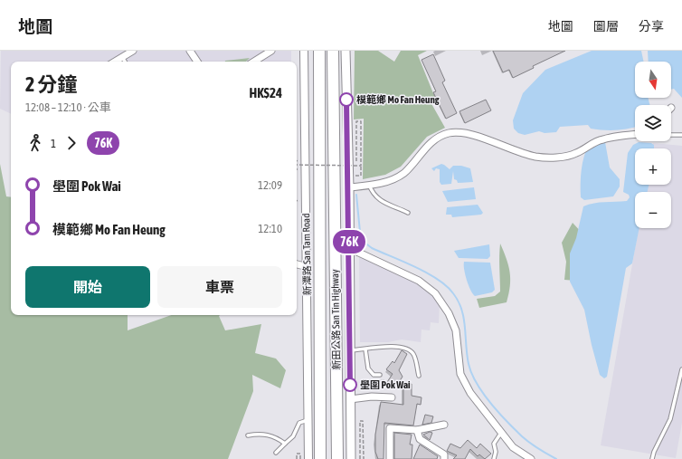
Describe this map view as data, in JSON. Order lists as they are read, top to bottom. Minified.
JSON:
{"streets":{"highway":["新田公路 San Tin Highway"],"street":["新潭路 San Tam Road"]},"places":["模範鄉 Mo Fan Heung","壆圍 Pok Wai"],"lines":["bus line 76K"],"north":"bottom","page":{"header":"地圖","nav":["地圖","圖層","分享"],"on_map":"76K","map_buttons":["+","−"],"heading":["2 分鐘","12:08 – 12:10 · 公車","HK$24"],"legs":["1","76K"],"list":[{"name":"壆圍 Pok Wai","value":"12:09"},{"name":"模範鄉 Mo Fan Heung","value":"12:10"}],"buttons":["開始","車票"]}}
